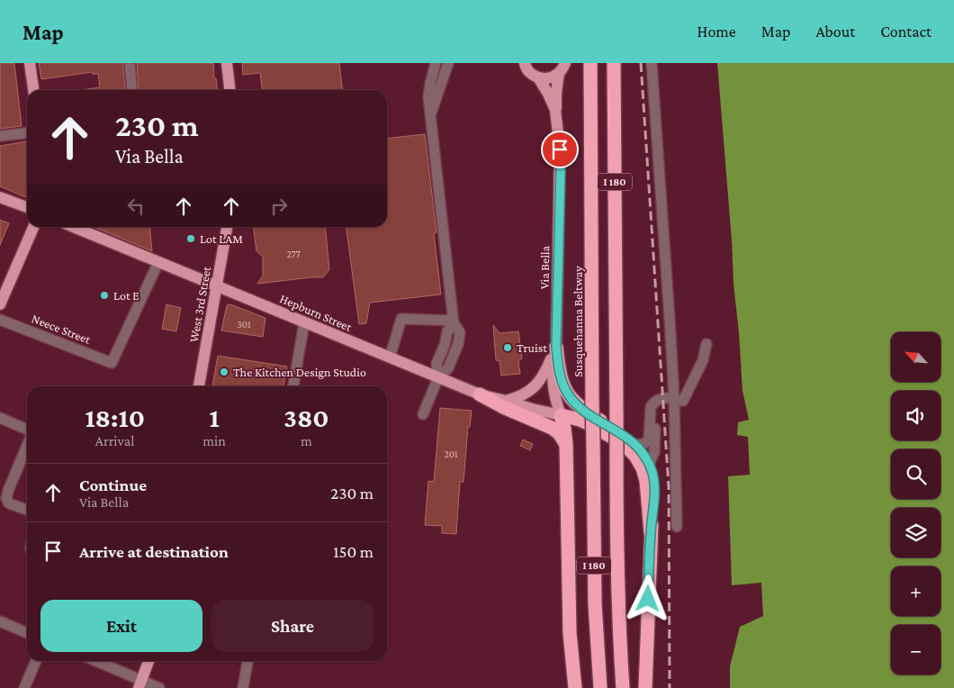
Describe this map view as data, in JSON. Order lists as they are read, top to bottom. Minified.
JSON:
{"streets":{"highway":["I 180","Susquehanna Beltway"],"main road":["Via Bella","West 3rd Street","Hepburn Street"],"street":["Neece Street"]},"crossings":[["Via Bella","Hepburn Street"],["West 3rd Street","Hepburn Street"],["Hepburn Street","Neece Street"]],"places":["Lot LAM","Lot E","Truist","The Kitchen Design Studio"],"house_numbers":["277","301","201"],"north":"top left","page":{"header":"Map","nav":["Home","Map","About","Contact"],"turn":["230 m","Via Bella"],"map_buttons":["+","−"],"eta":["18:10","Arrival","1","min","380","m"],"list":[{"name":"Continue","note":"Via Bella","value":"230 m"},{"name":"Arrive at destination","value":"150 m"}],"buttons":["Exit","Share"]}}
